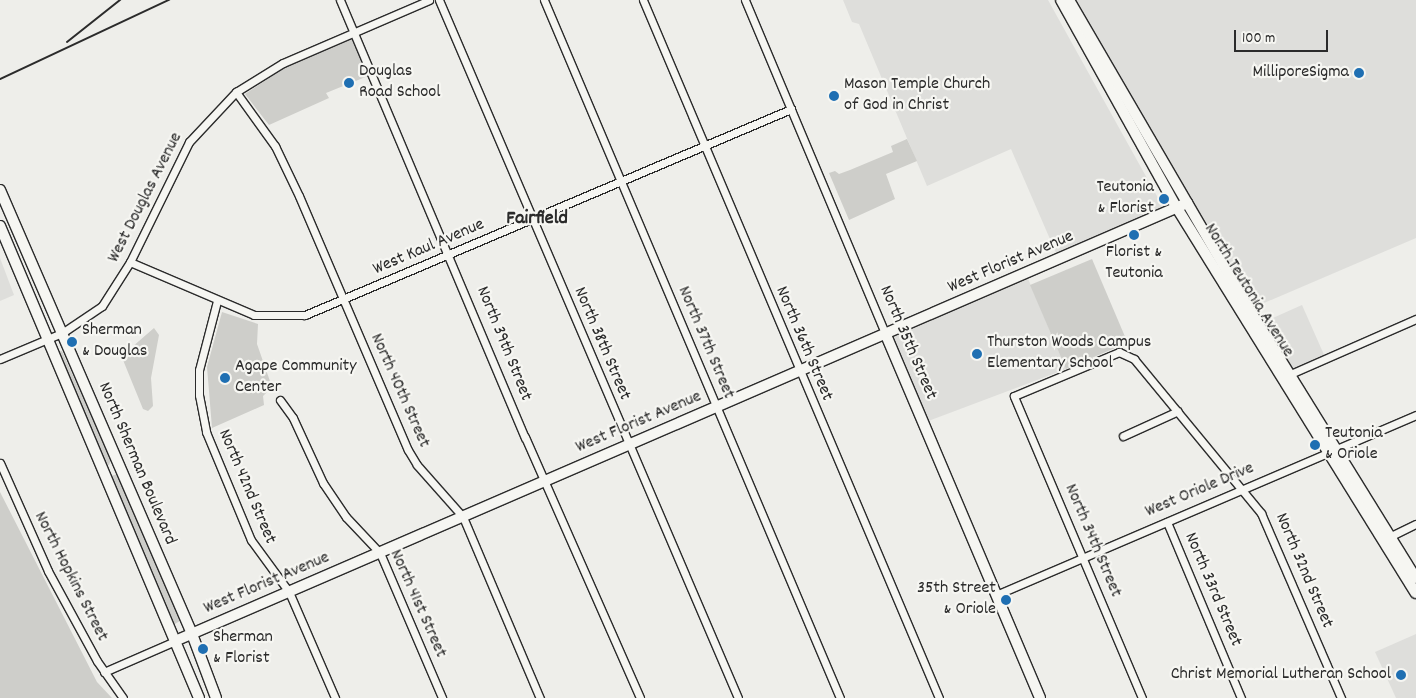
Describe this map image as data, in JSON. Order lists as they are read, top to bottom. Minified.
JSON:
{"streets":{"main road":["West Florist Avenue","North Teutonia Avenue","North 35th Street","North Sherman Boulevard"],"street":["West Douglas Avenue","West Kaul Avenue","North 37th Street","North 39th Street","North 38th Street","North 36th Street","North 40th Street","North 42nd Street","West Oriole Drive","North 34th Street","North 32nd Street","North Hopkins Street","North 33rd Street","North 41st Street"]},"crossings":[["West Douglas Avenue","West Kaul Avenue"],["West Douglas Avenue","North 39th Street"],["West Douglas Avenue","North 40th Street"],["West Douglas Avenue","North Sherman Boulevard"],["West Kaul Avenue","North 37th Street"],["West Kaul Avenue","North 35th Street"],["West Kaul Avenue","North 39th Street"],["West Kaul Avenue","North 38th Street"],["West Kaul Avenue","North 36th Street"],["West Kaul Avenue","North 40th Street"],["West Kaul Avenue","North 42nd Street"],["West Florist Avenue","North Teutonia Avenue"],["West Florist Avenue","North 37th Street"],["West Florist Avenue","North 35th Street"],["West Florist Avenue","North 39th Street"],["West Florist Avenue","North 38th Street"],["West Florist Avenue","North 36th Street"],["West Florist Avenue","North 40th Street"],["West Florist Avenue","North Sherman Boulevard"],["West Florist Avenue","North 42nd Street"],["West Florist Avenue","North Hopkins Street"],["West Florist Avenue","North 41st Street"],["North Teutonia Avenue","West Oriole Drive"],["North 35th Street","West Oriole Drive"],["West Oriole Drive","North 34th Street"],["West Oriole Drive","North 32nd Street"],["West Oriole Drive","North 33rd Street"],["North 34th Street","North 32nd Street"]],"districts":["Fairfield"],"places":["MilliporeSigma","Douglas Road School","Mason Temple Church of God in Christ","Teutonia & Florist","Florist & Teutonia","Sherman & Douglas","Thurston Woods Campus Elementary School","Agape Community Center","Teutonia & Oriole","35th Street & Oriole","Sherman & Florist","Christ Memorial Lutheran School"],"scale_bar":"100 m"}
